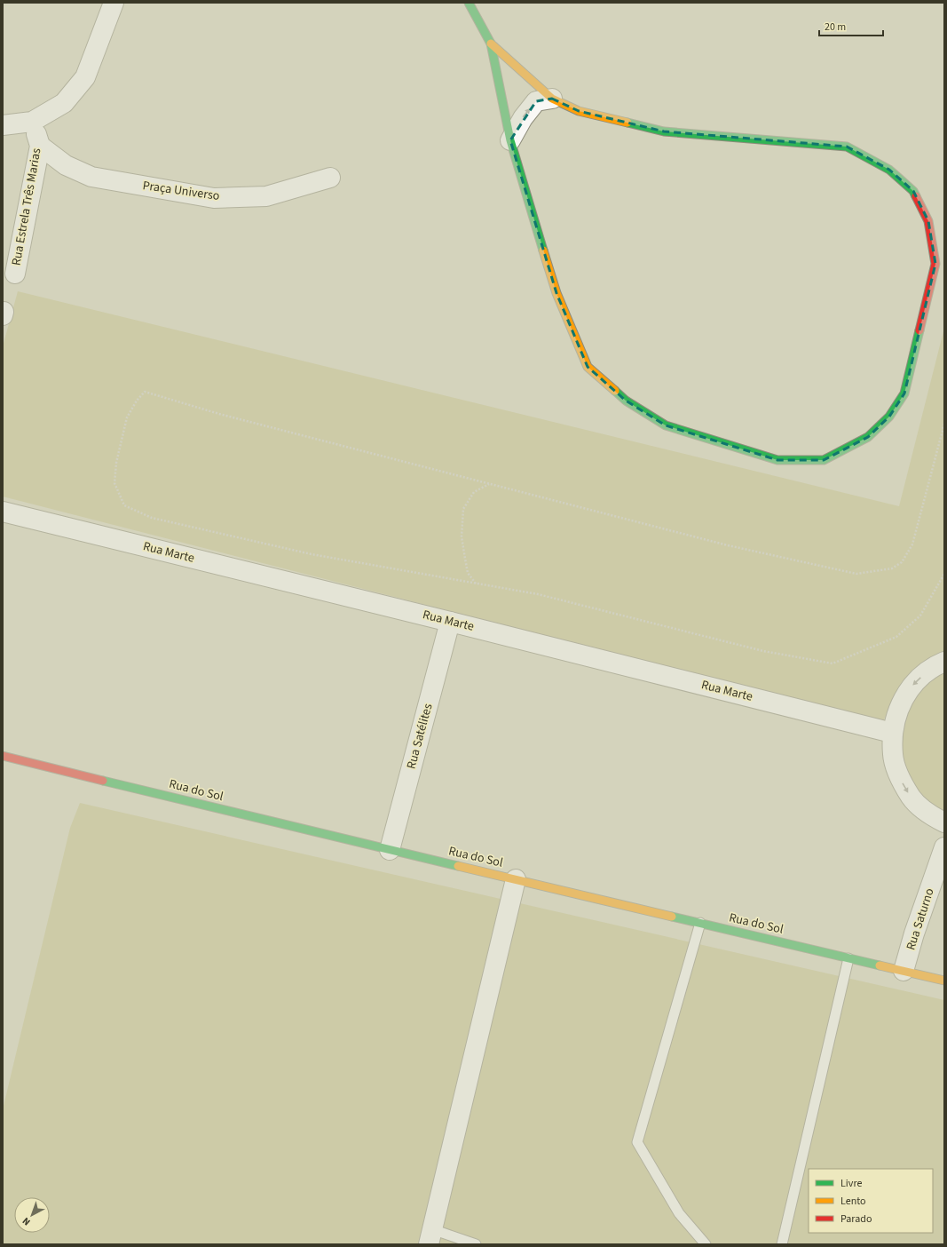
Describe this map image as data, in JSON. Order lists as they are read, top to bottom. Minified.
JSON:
{"streets":{"street":["Praça Universo","Rua Estrela Três Marias","Rua Marte","Rua Satélites","Rua do Sol","Rua Saturno"]},"crossings":[["Praça Universo","Rua Estrela Três Marias"],["Rua Marte","Rua Satélites"],["Rua Satélites","Rua do Sol"],["Rua do Sol","Rua Saturno"]],"legend":["Livre","Lento","Parado"],"scale_bar":"20 m","north":"bottom left"}
